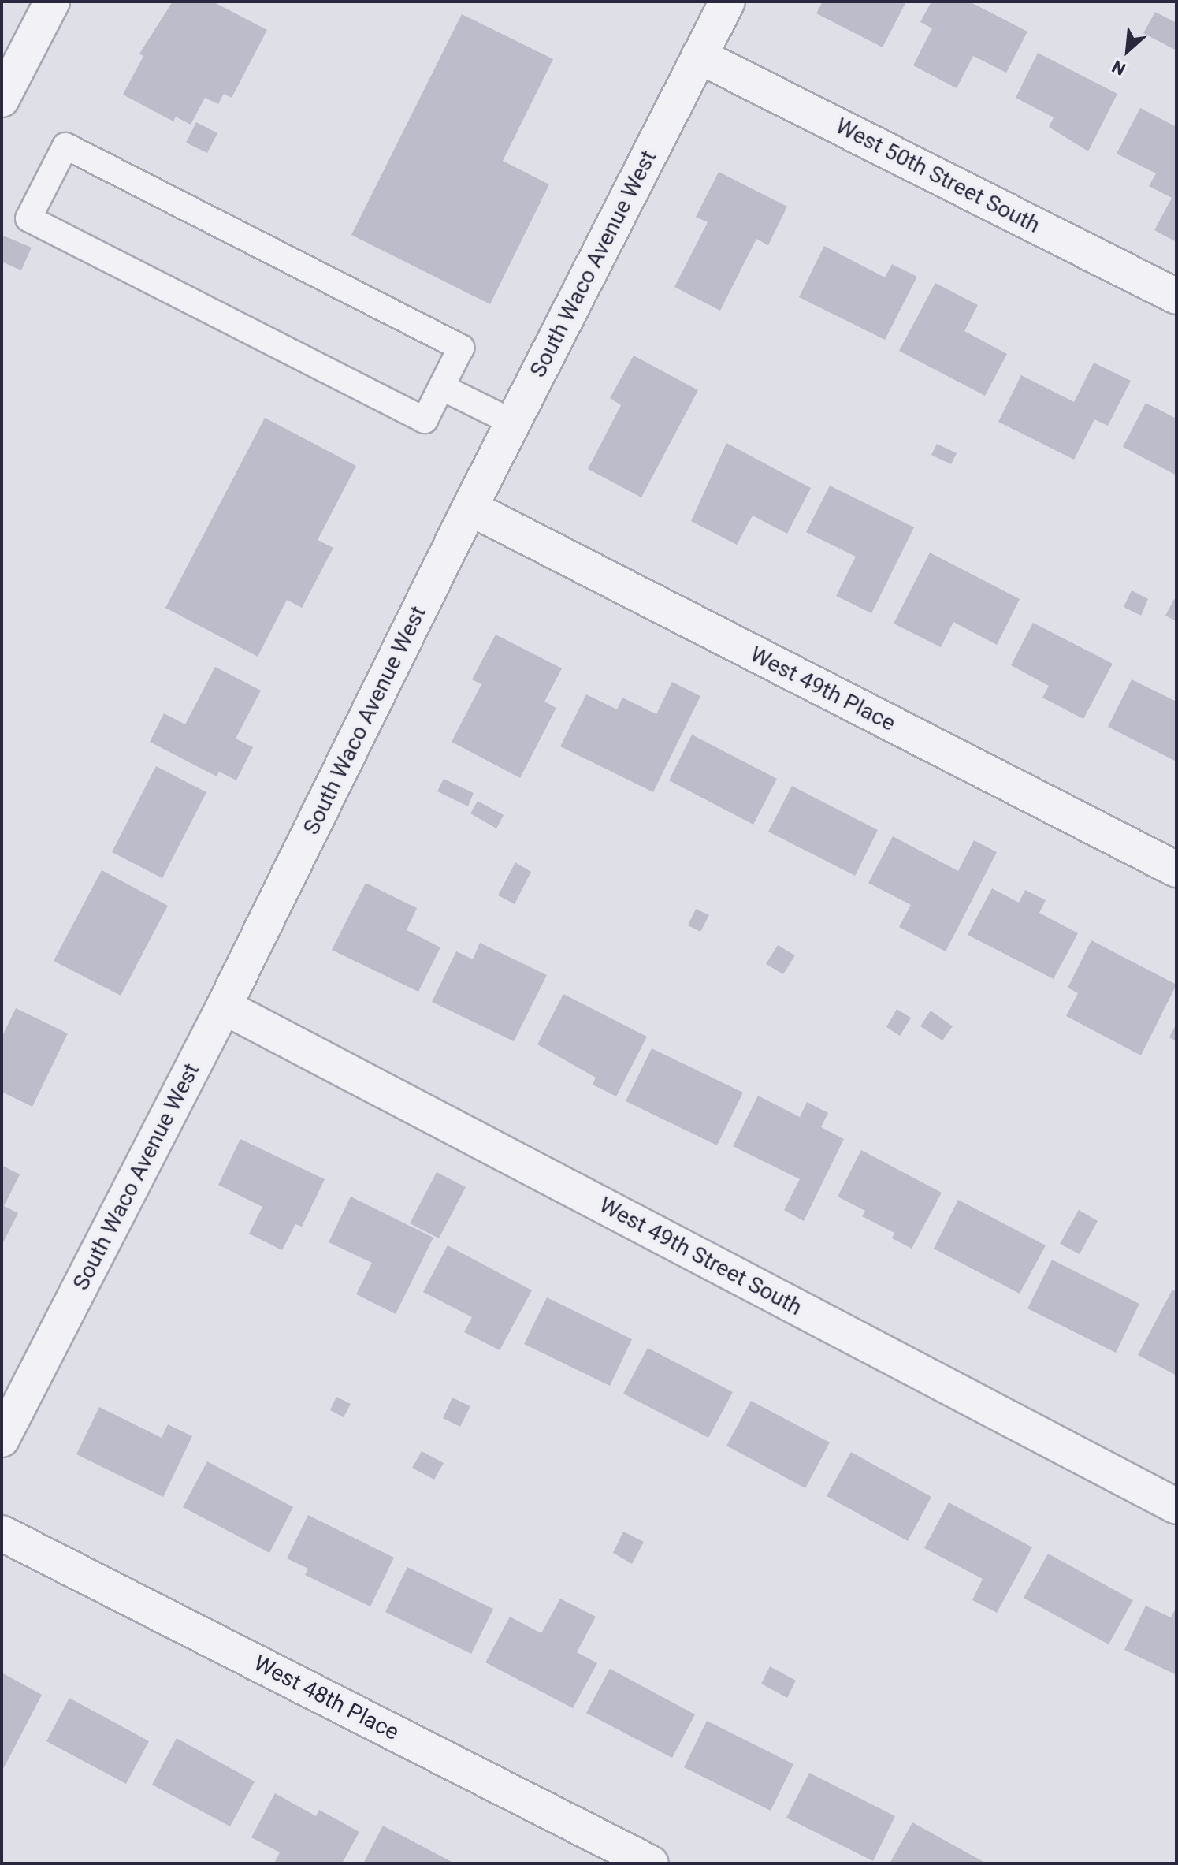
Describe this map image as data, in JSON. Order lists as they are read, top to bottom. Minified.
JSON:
{"streets":{"street":["West 50th Street South","South Waco Avenue West","West 49th Place","West 49th Street South","West 48th Place"]},"crossings":[["West 50th Street South","South Waco Avenue West"],["South Waco Avenue West","West 49th Place"],["South Waco Avenue West","West 49th Street South"]],"north":"bottom left"}
